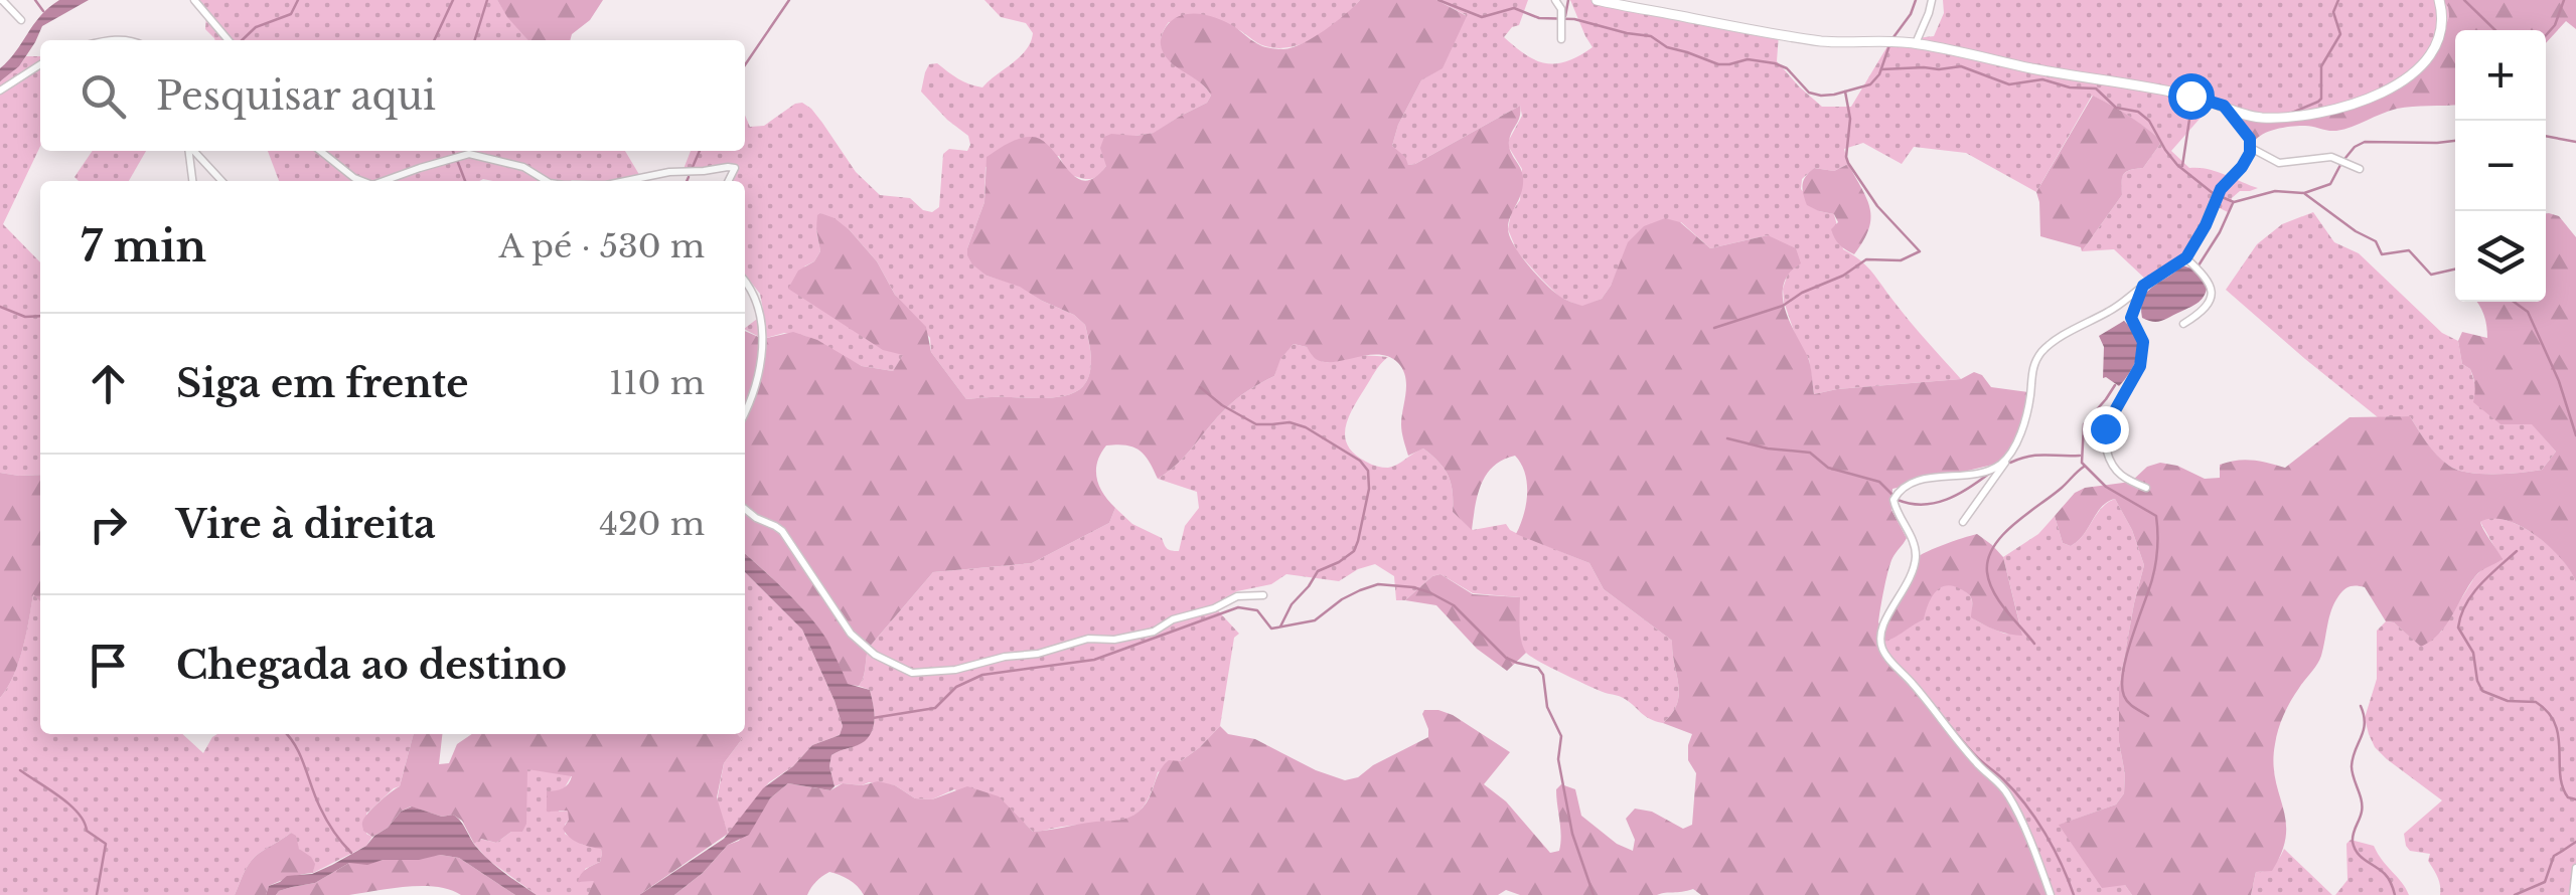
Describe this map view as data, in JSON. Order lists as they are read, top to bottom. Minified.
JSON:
{"page":{"map_buttons":["+","−"],"search":"Pesquisar aqui","heading":["7 min","A pé · 530 m"],"list":[["Siga em frente","110 m"],["Vire à direita","420 m"],"Chegada ao destino"]}}
